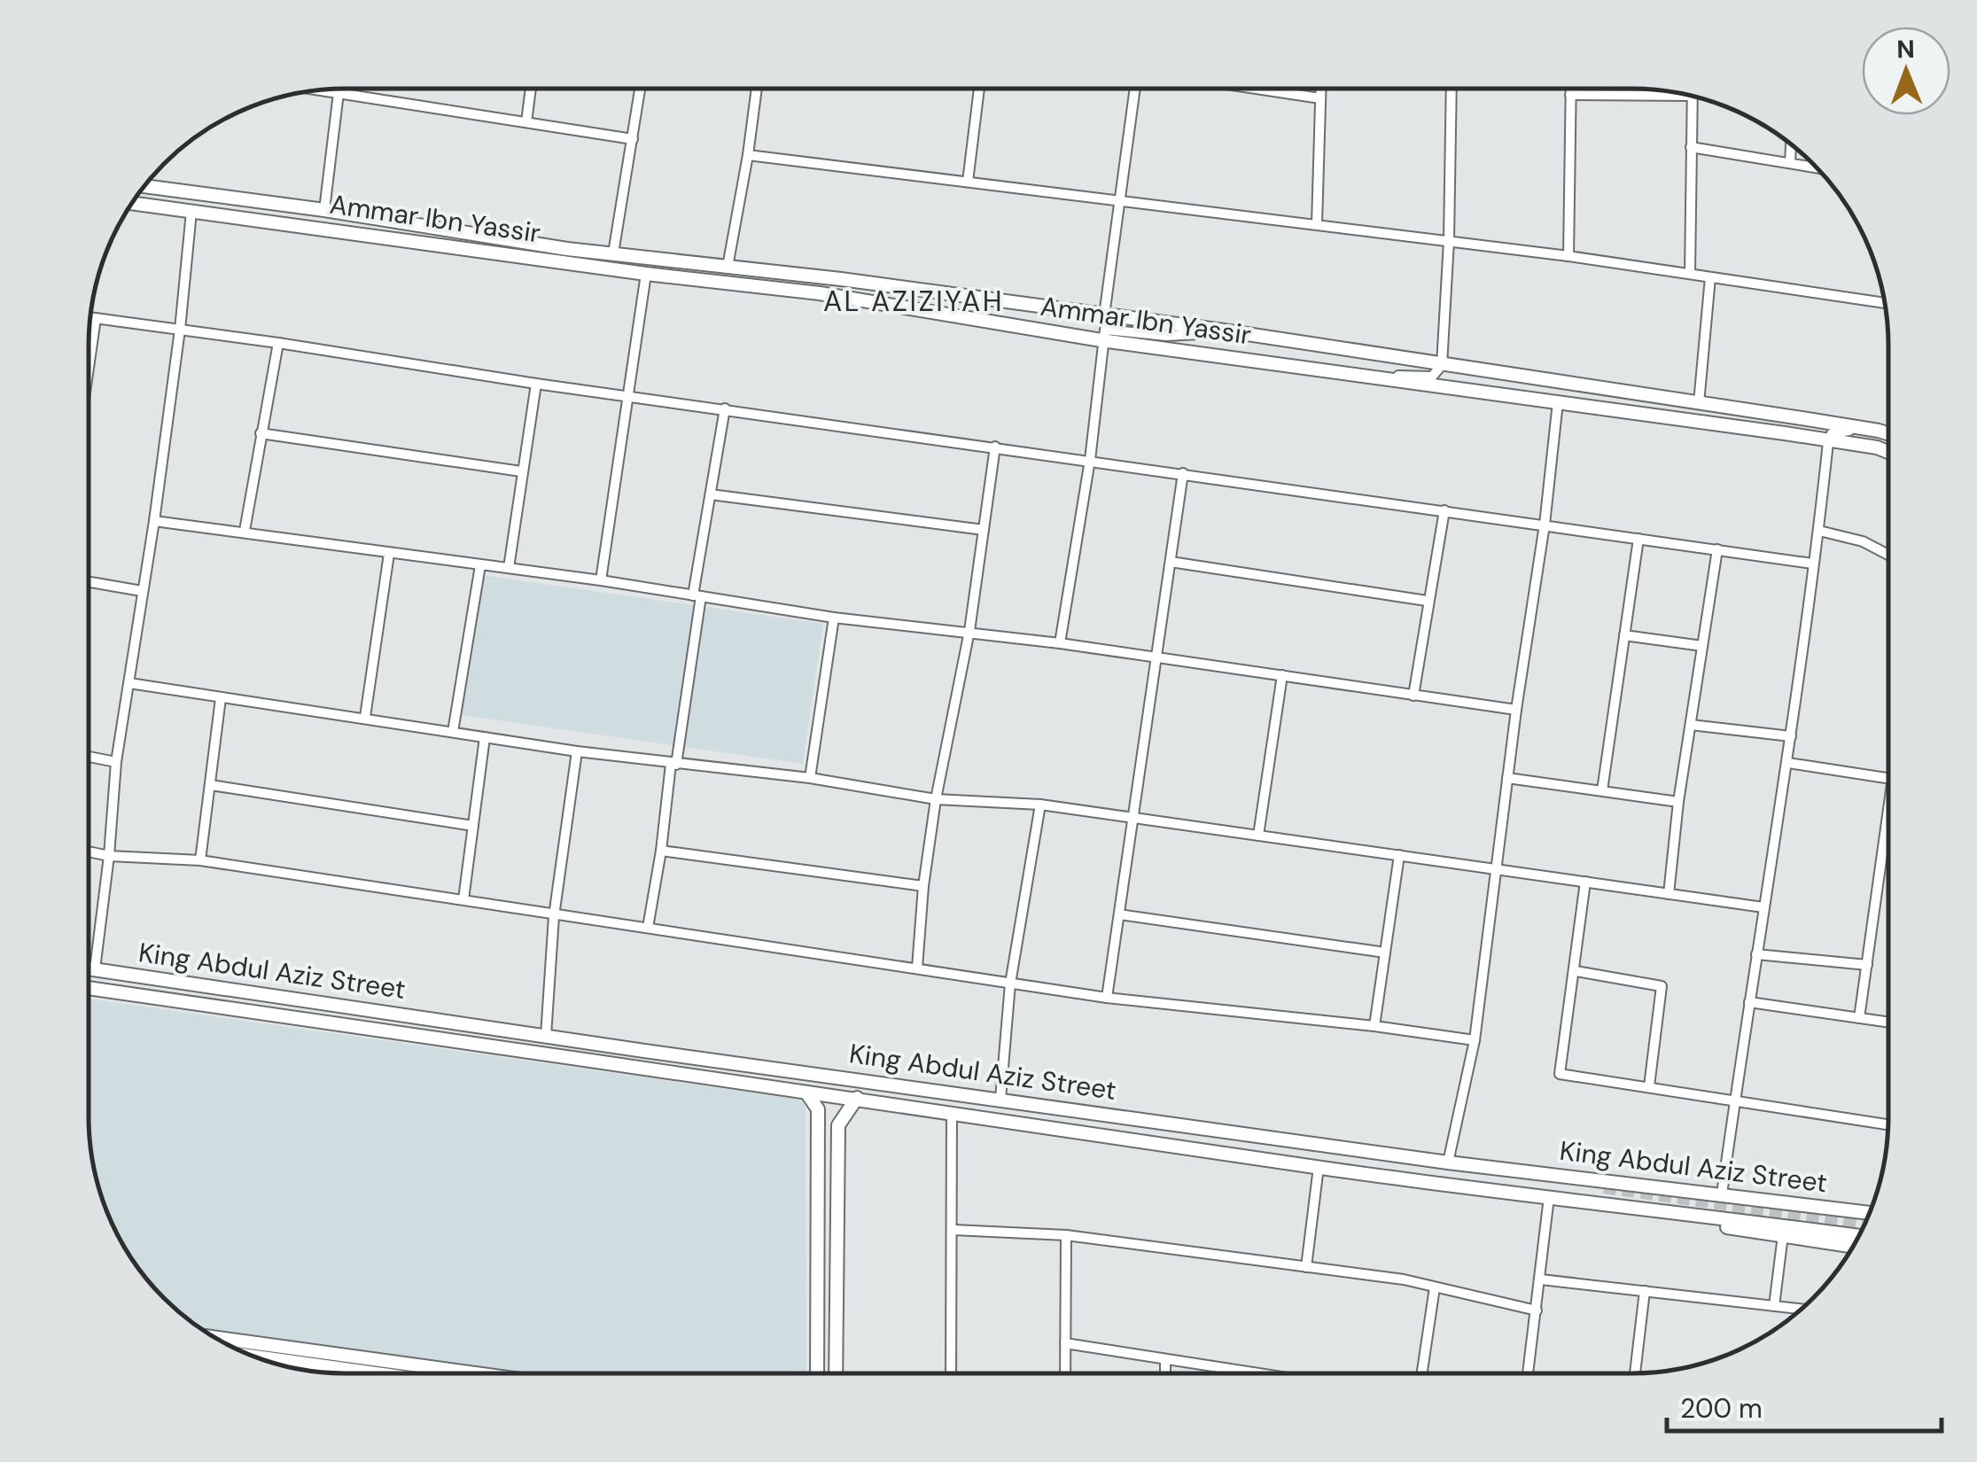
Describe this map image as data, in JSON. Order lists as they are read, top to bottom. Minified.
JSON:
{"streets":{"street":["Ammar Ibn Yassir","King Abdul Aziz Street"]},"districts":["AL AZIZIYAH"],"scale_bar":"200 m","north":"top"}
